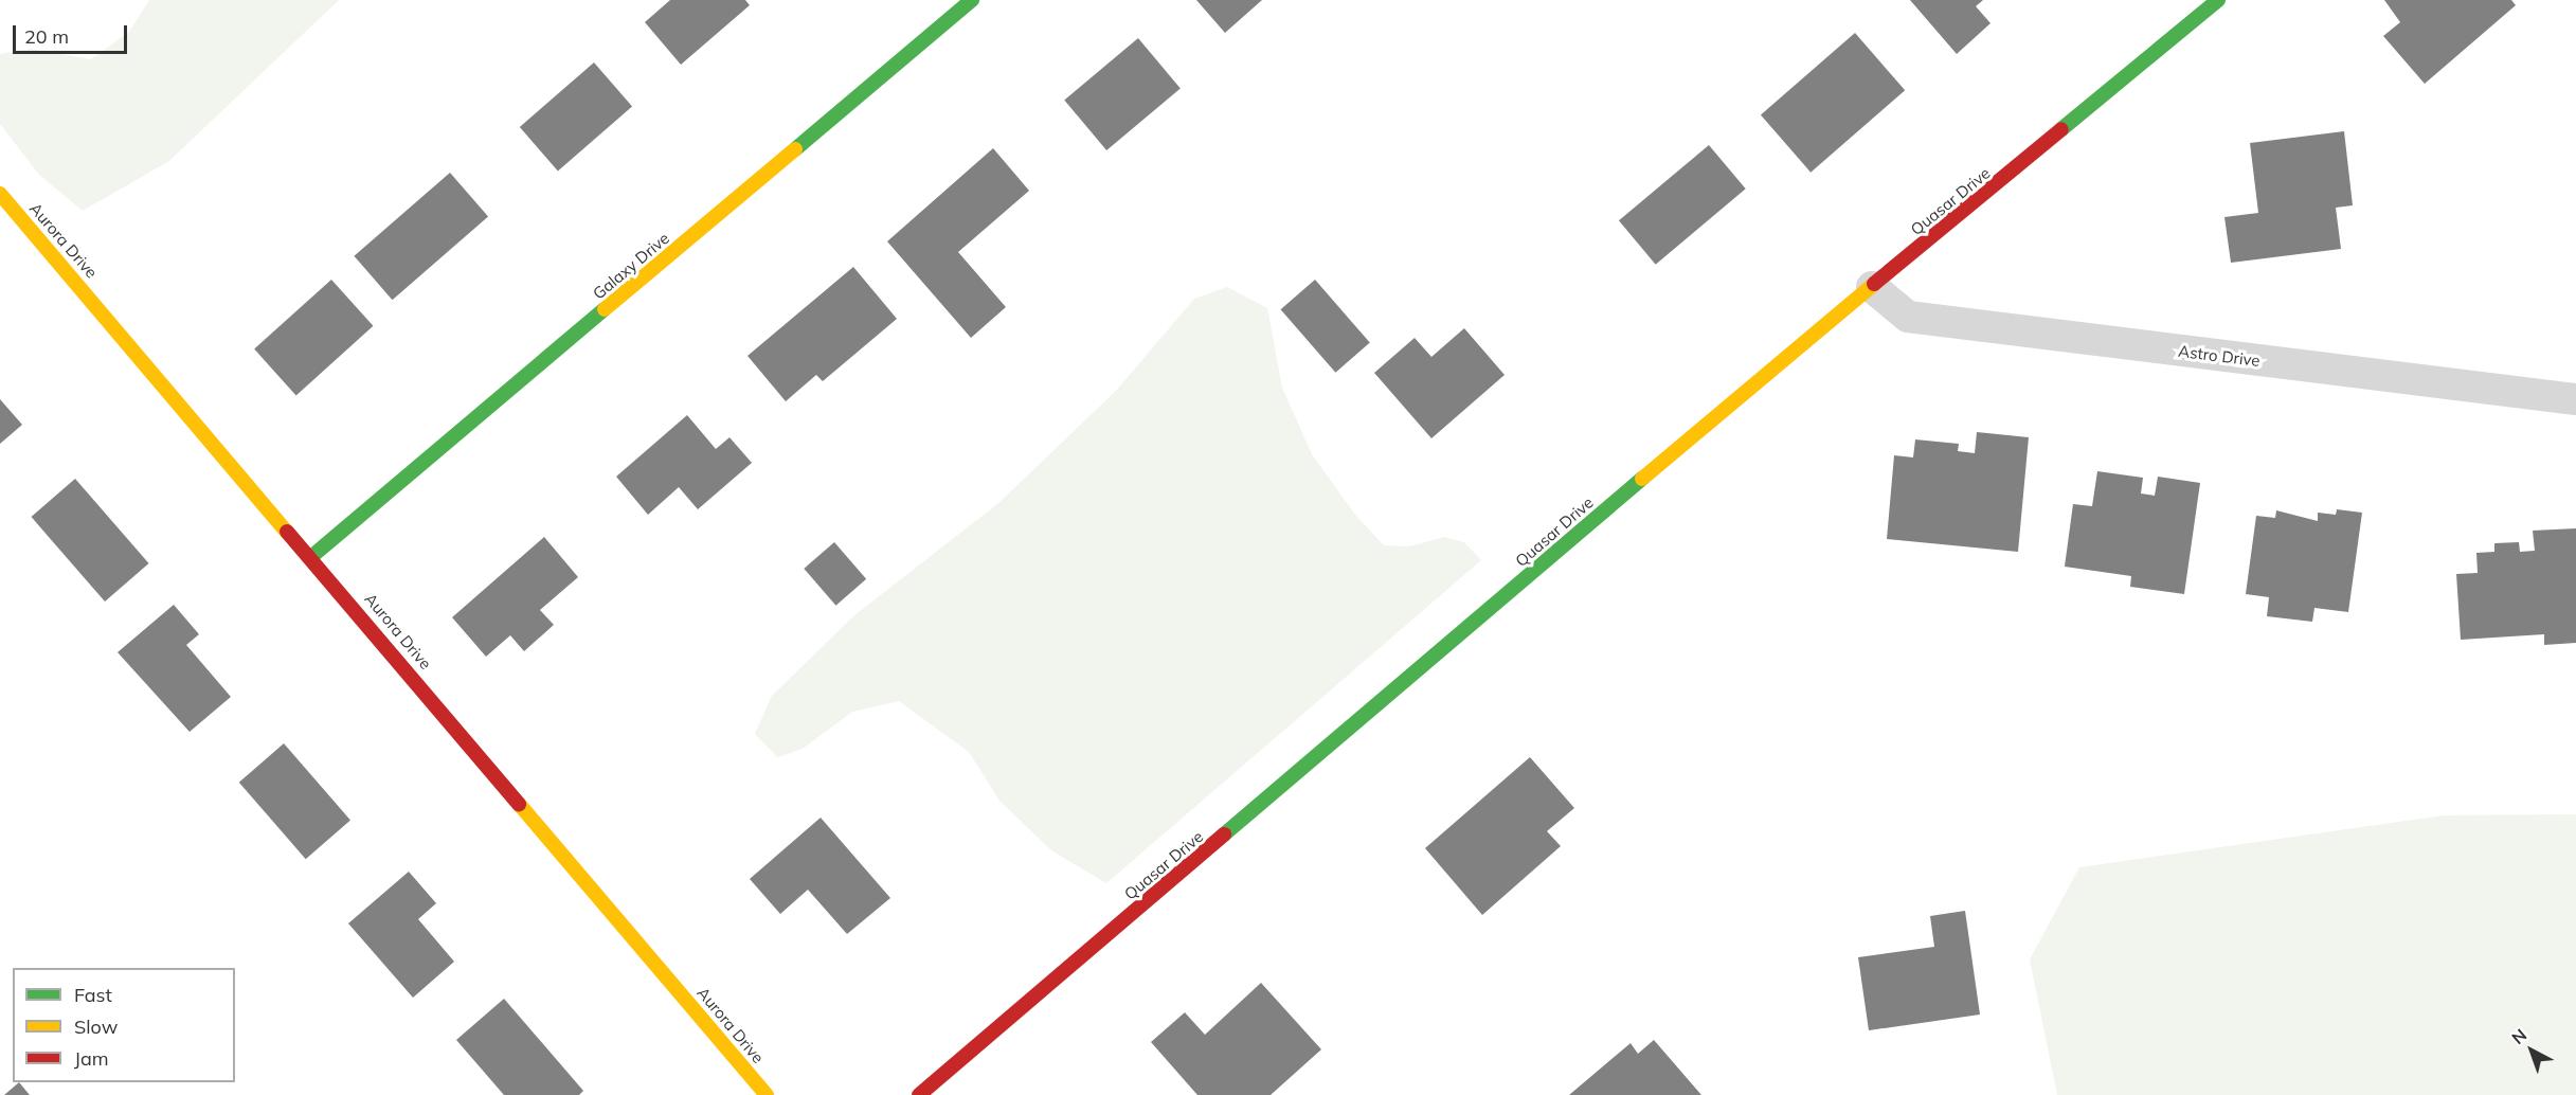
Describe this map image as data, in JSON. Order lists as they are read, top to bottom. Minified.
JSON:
{"streets":{"street":["Quasar Drive","Aurora Drive","Galaxy Drive","Astro Drive"]},"crossings":[["Quasar Drive","Astro Drive"],["Aurora Drive","Galaxy Drive"]],"legend":["Fast","Slow","Jam"],"scale_bar":"20 m","north":"top left"}
